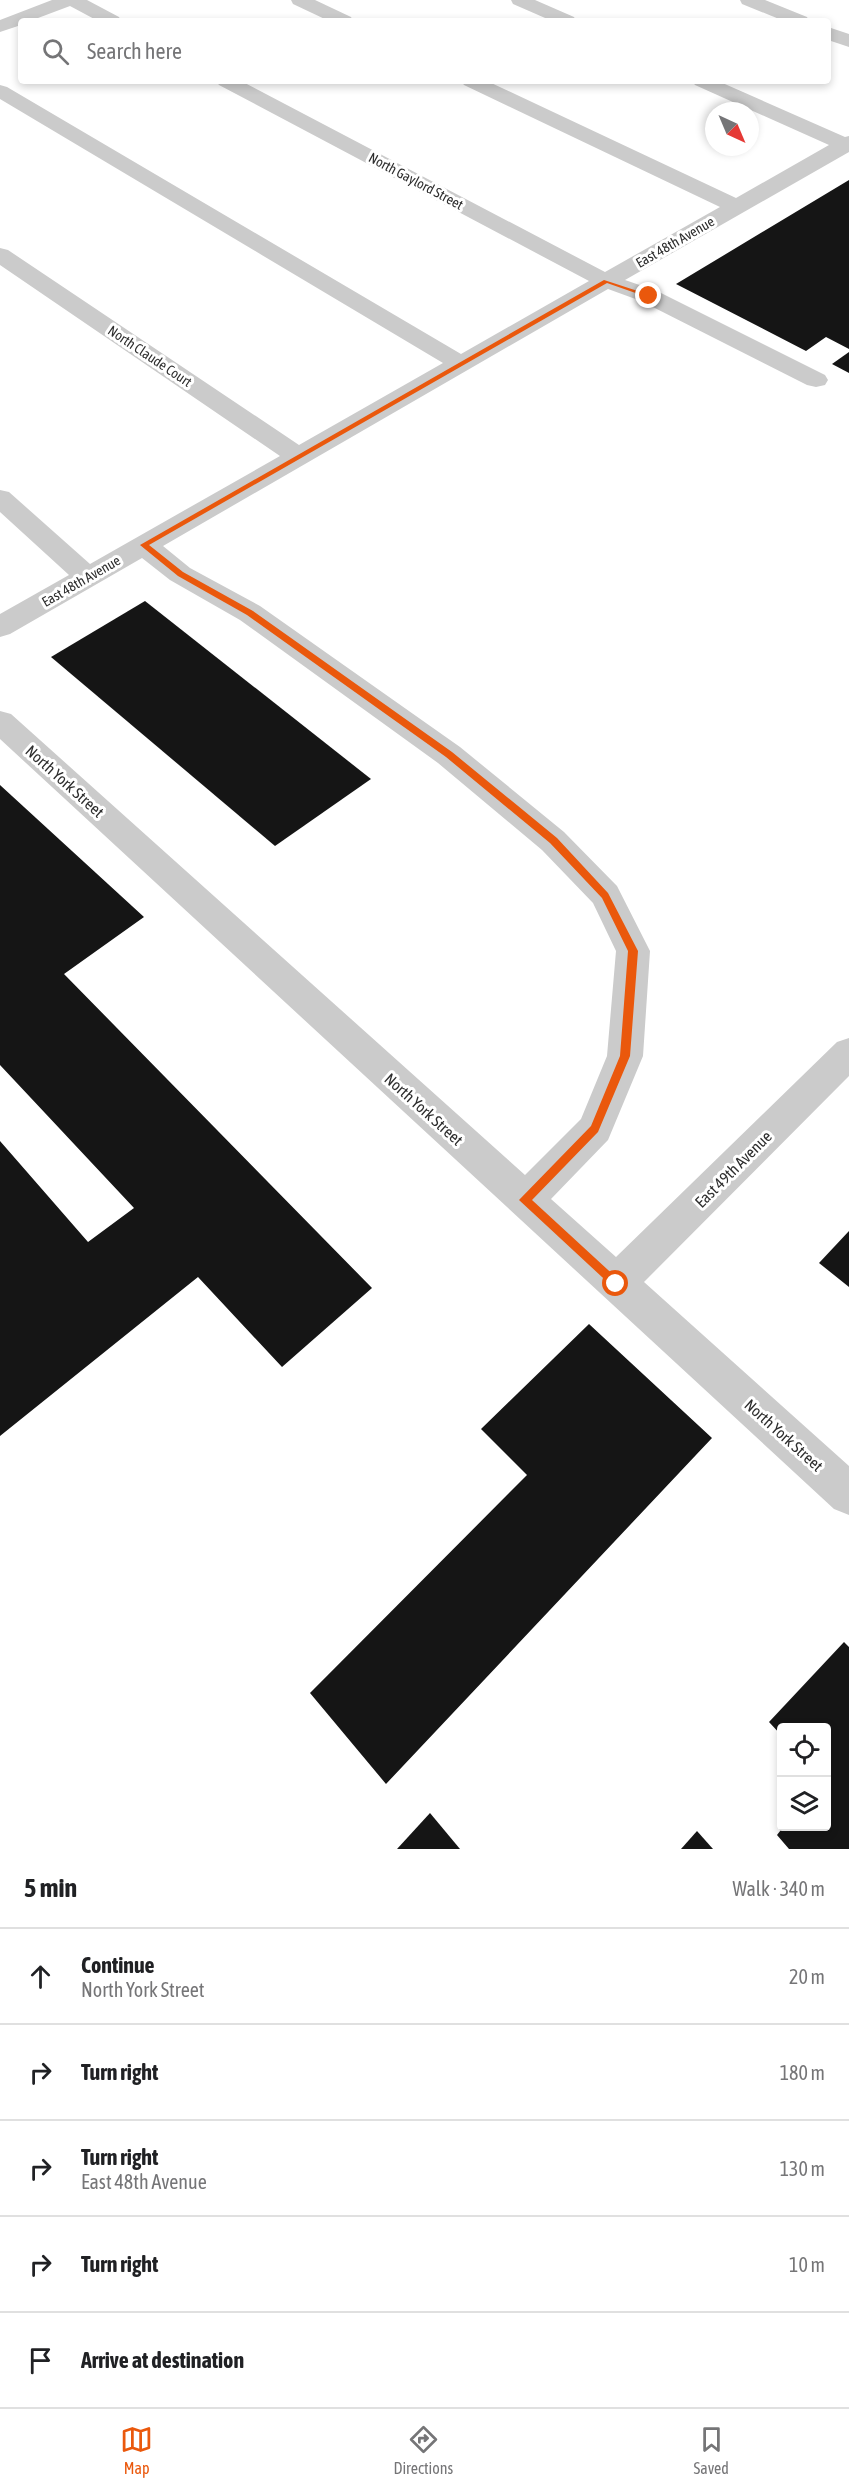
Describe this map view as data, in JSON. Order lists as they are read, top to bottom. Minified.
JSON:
{"streets":{"street":["North Gaylord Street","East 48th Avenue","North Claude Court","North York Street","East 49th Avenue"]},"crossings":[["North Gaylord Street","East 48th Avenue"],["East 48th Avenue","North Claude Court"],["North York Street","East 49th Avenue"]],"north":"bottom right","page":{"search":"Search here","heading":["5 min","Walk · 340 m"],"list":[["Continue","North York Street","20 m"],["Turn right","180 m"],["Turn right","East 48th Avenue","130 m"],["Turn right","10 m"],"Arrive at destination"],"nav":["Map","Directions","Saved"]}}
